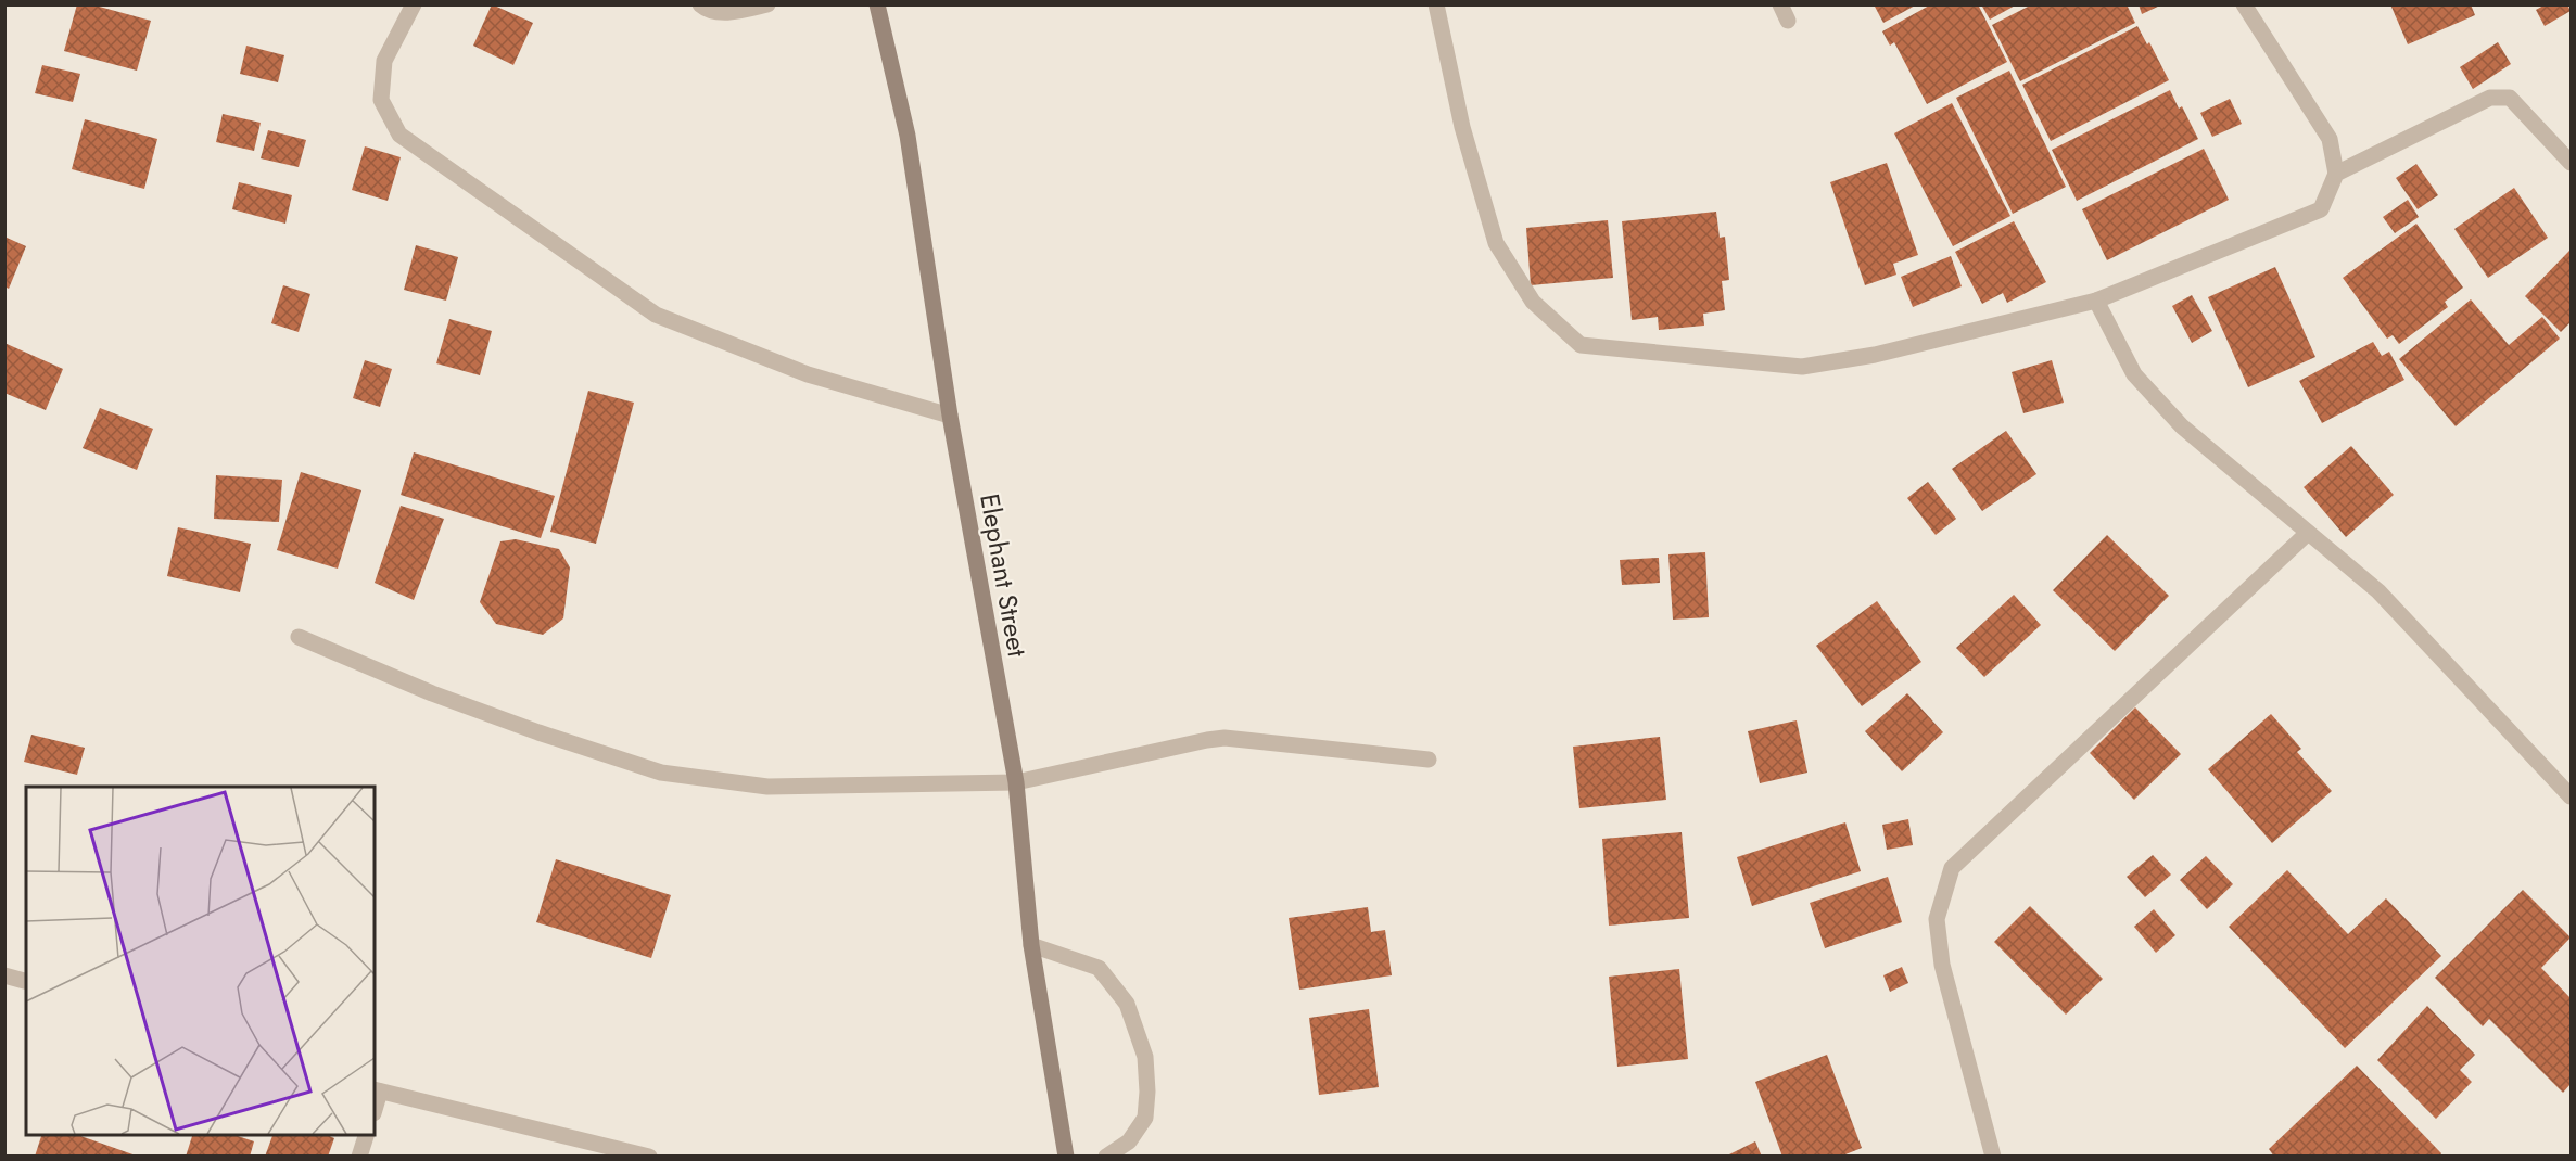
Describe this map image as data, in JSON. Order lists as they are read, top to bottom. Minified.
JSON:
{"streets":{"main road":["Elephant Street"]}}
